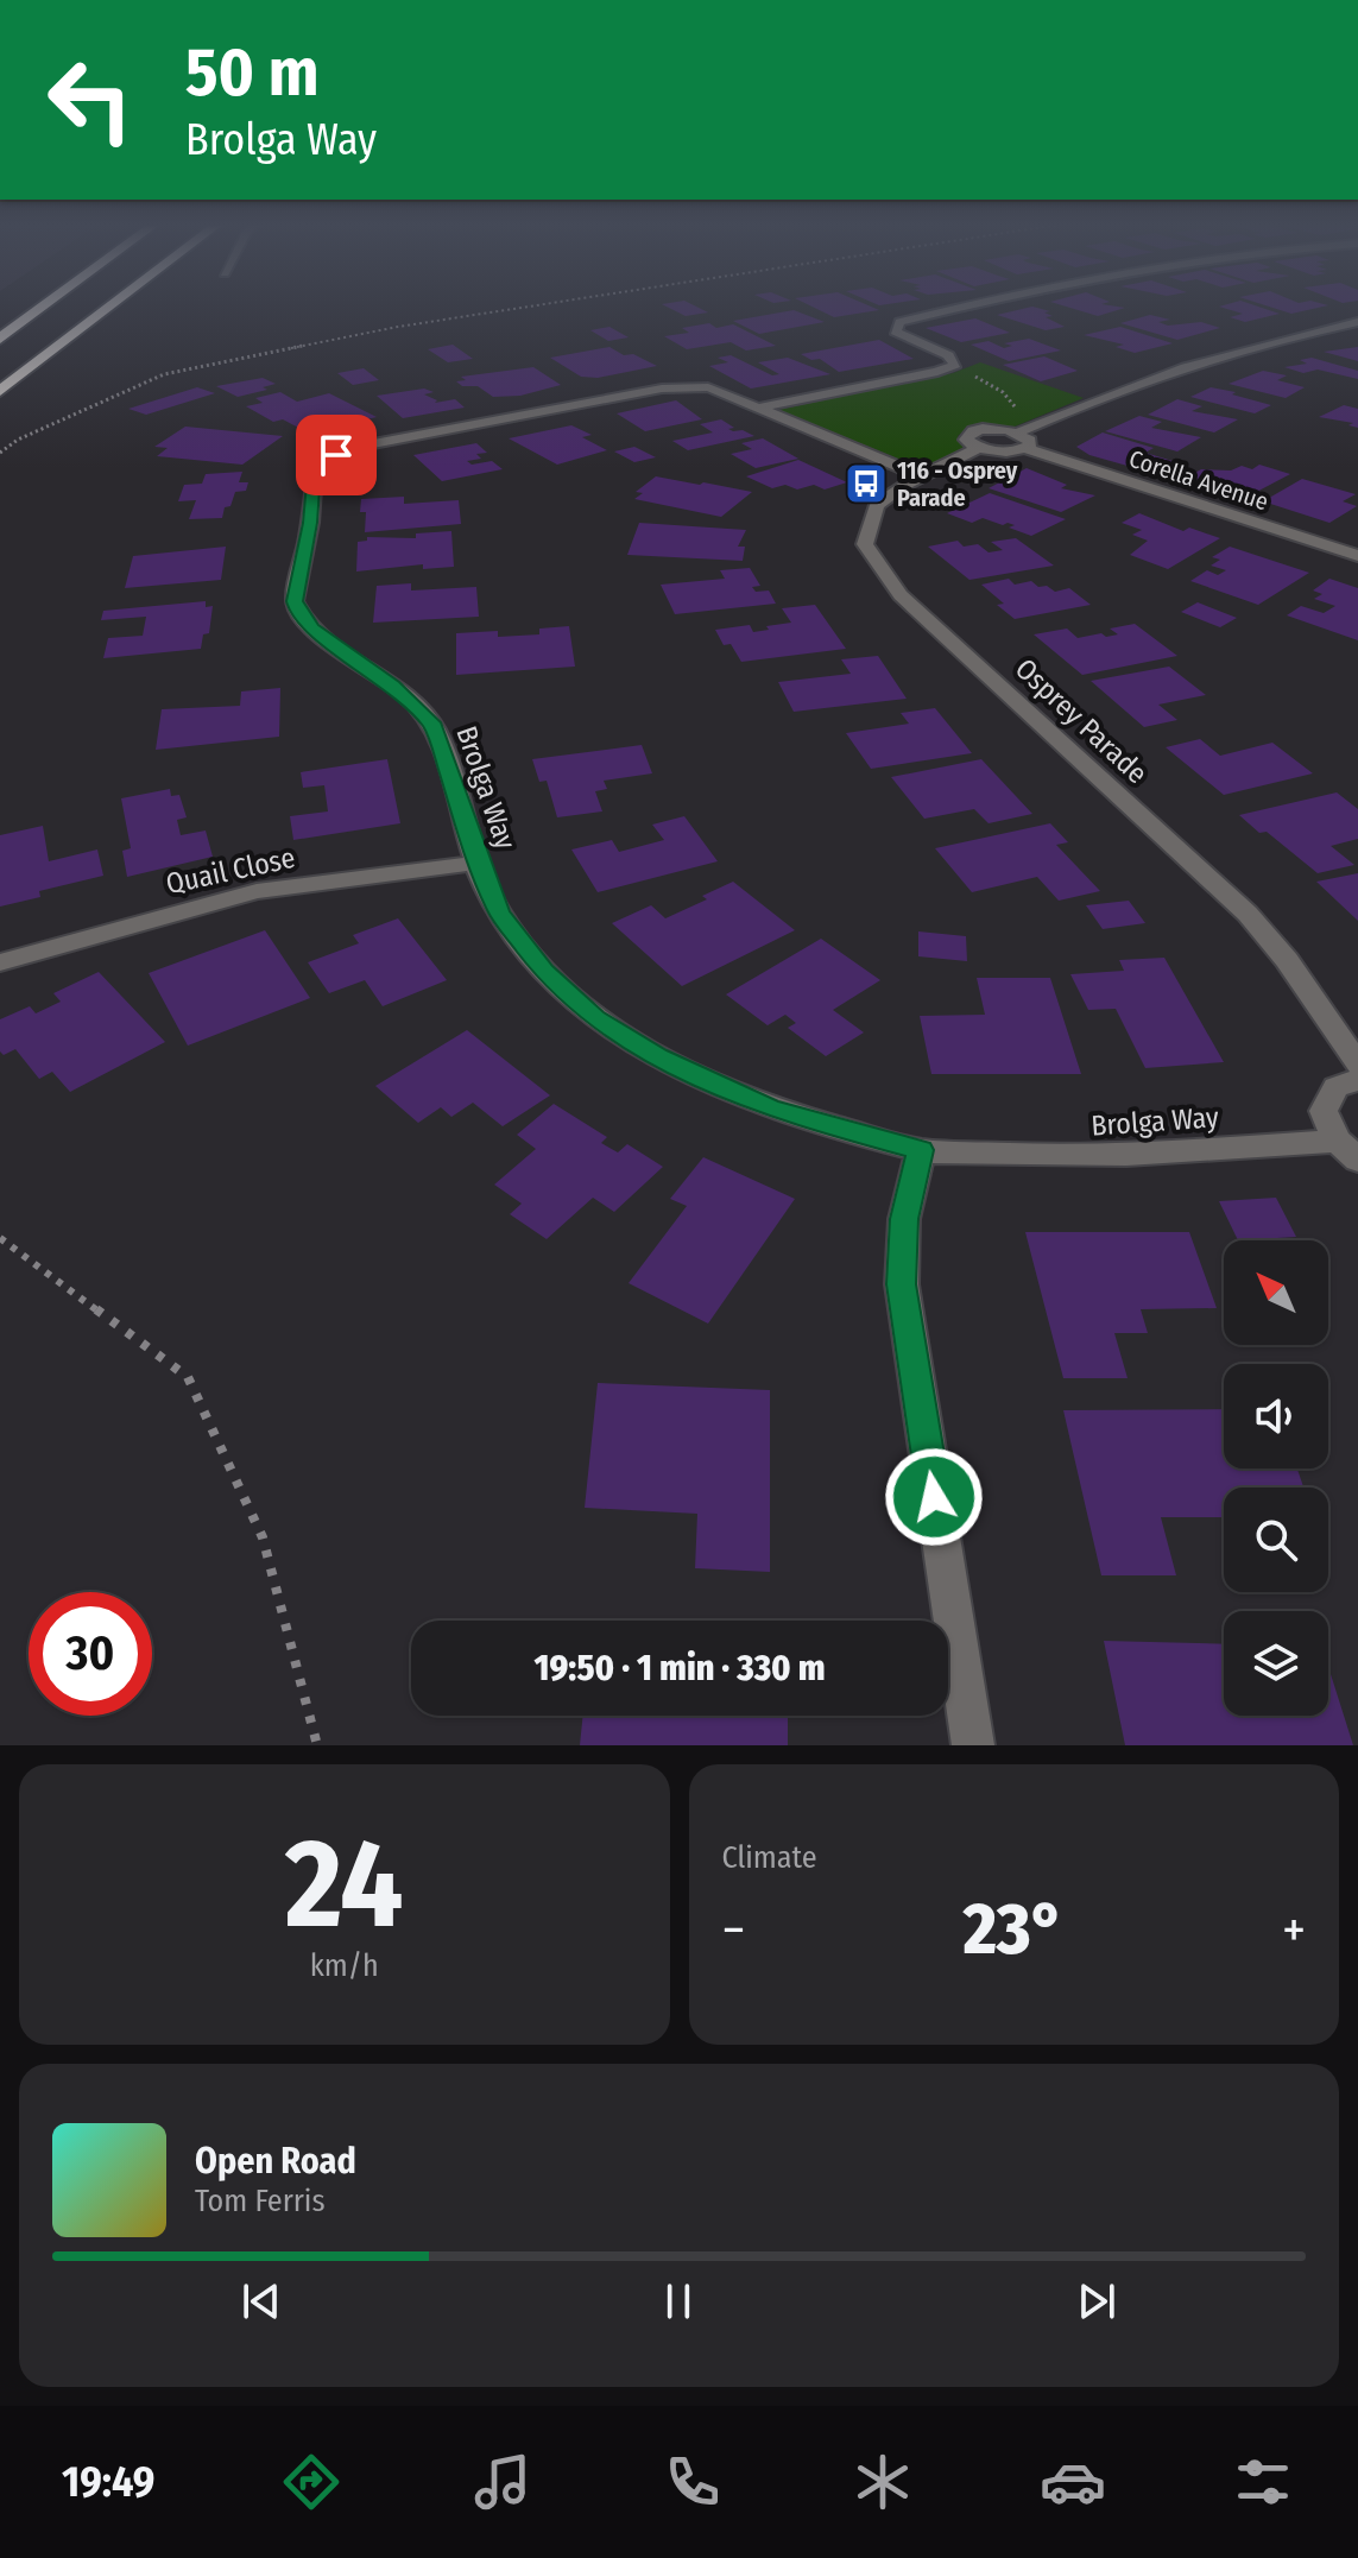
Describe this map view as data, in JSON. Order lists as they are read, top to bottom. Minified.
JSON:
{"streets":{"street":["Corella Avenue","Osprey Parade","Brolga Way","Quail Close"]},"crossings":[["Osprey Parade","Brolga Way"],["Brolga Way","Quail Close"]],"places":{"bus stop":["116 - Osprey Parade"]},"north":"top left","page":{"turn":["50 m","Brolga Way"],"limit":"30","trip":"19:50 · 1 min · 330 m","tile":[["24","km/h"],"Climate"],"heat":["−","23°","+"],"song":["Open Road","Tom Ferris"],"tabs":"19:49"}}
